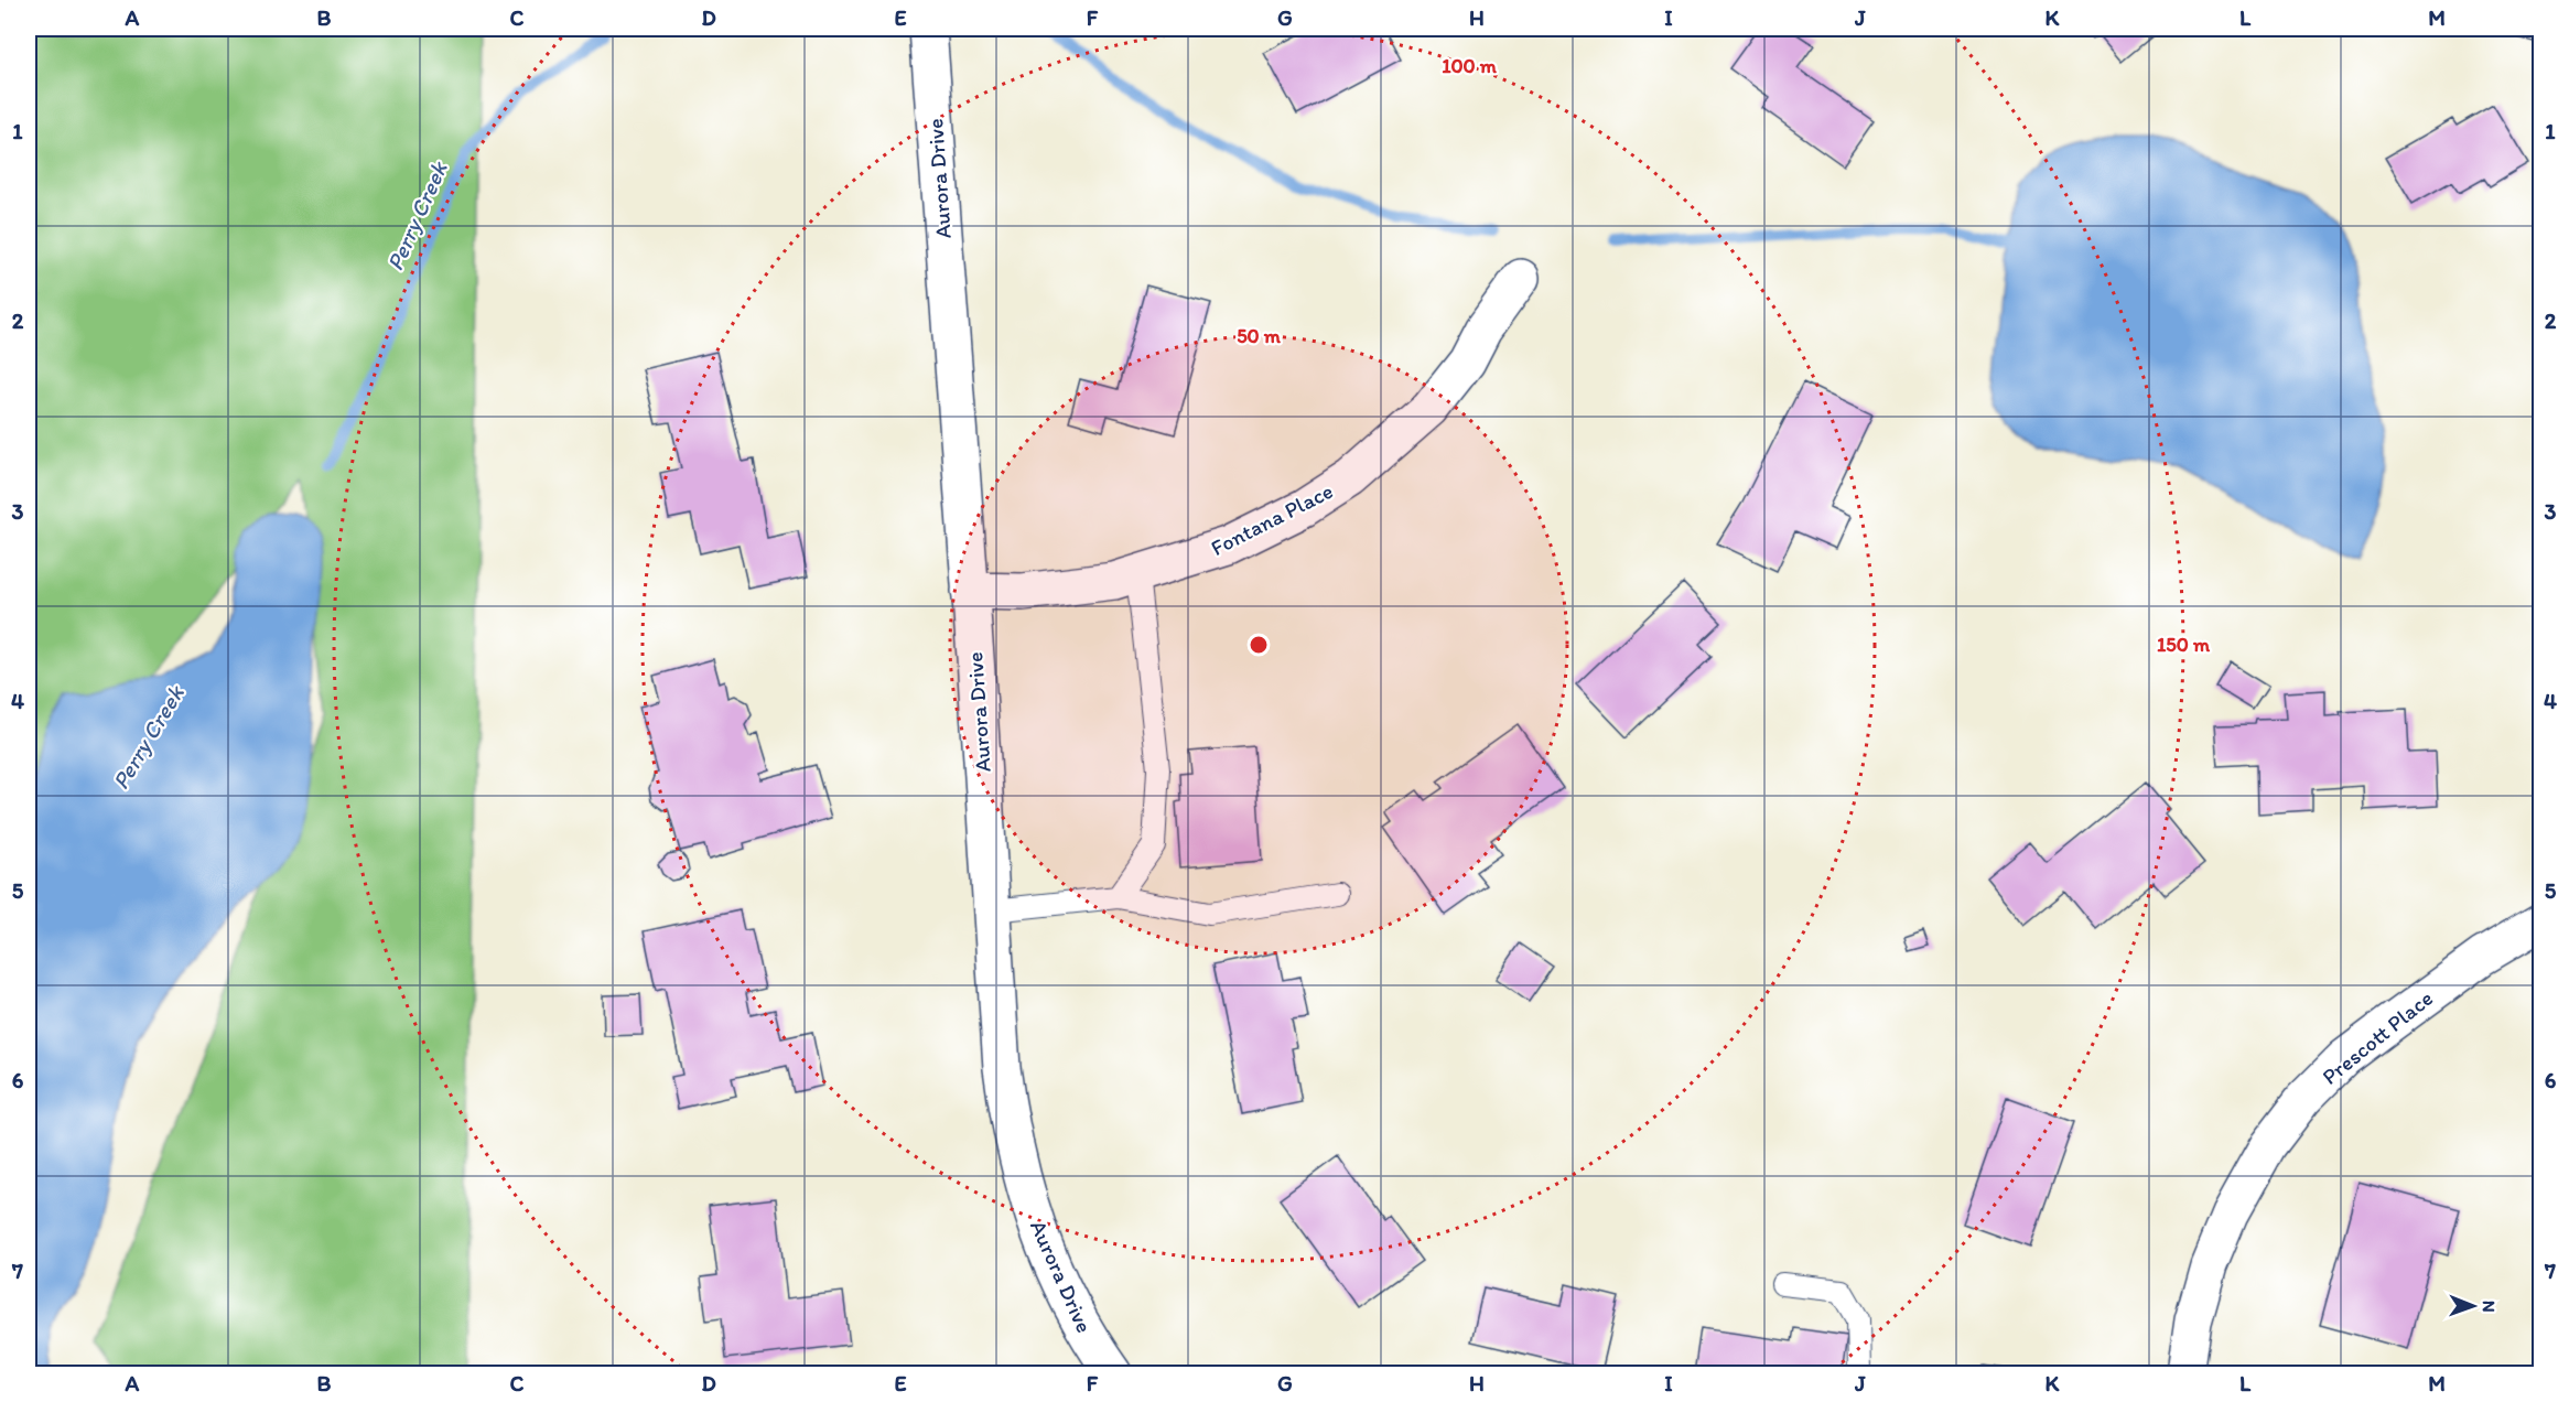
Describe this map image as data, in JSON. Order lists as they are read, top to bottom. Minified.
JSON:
{"streets":{"street":["Aurora Drive","Fontana Place","Prescott Place"]},"crossings":[["Aurora Drive","Fontana Place"]],"water":["Perry Creek"],"north":"right","grid":{"columns":["A","B","C","D","E","F","G","H","I","J","K","L","M"],"rows":["1","2","3","4","5","6","7"]},"rings":["100 m","50 m","150 m"]}
